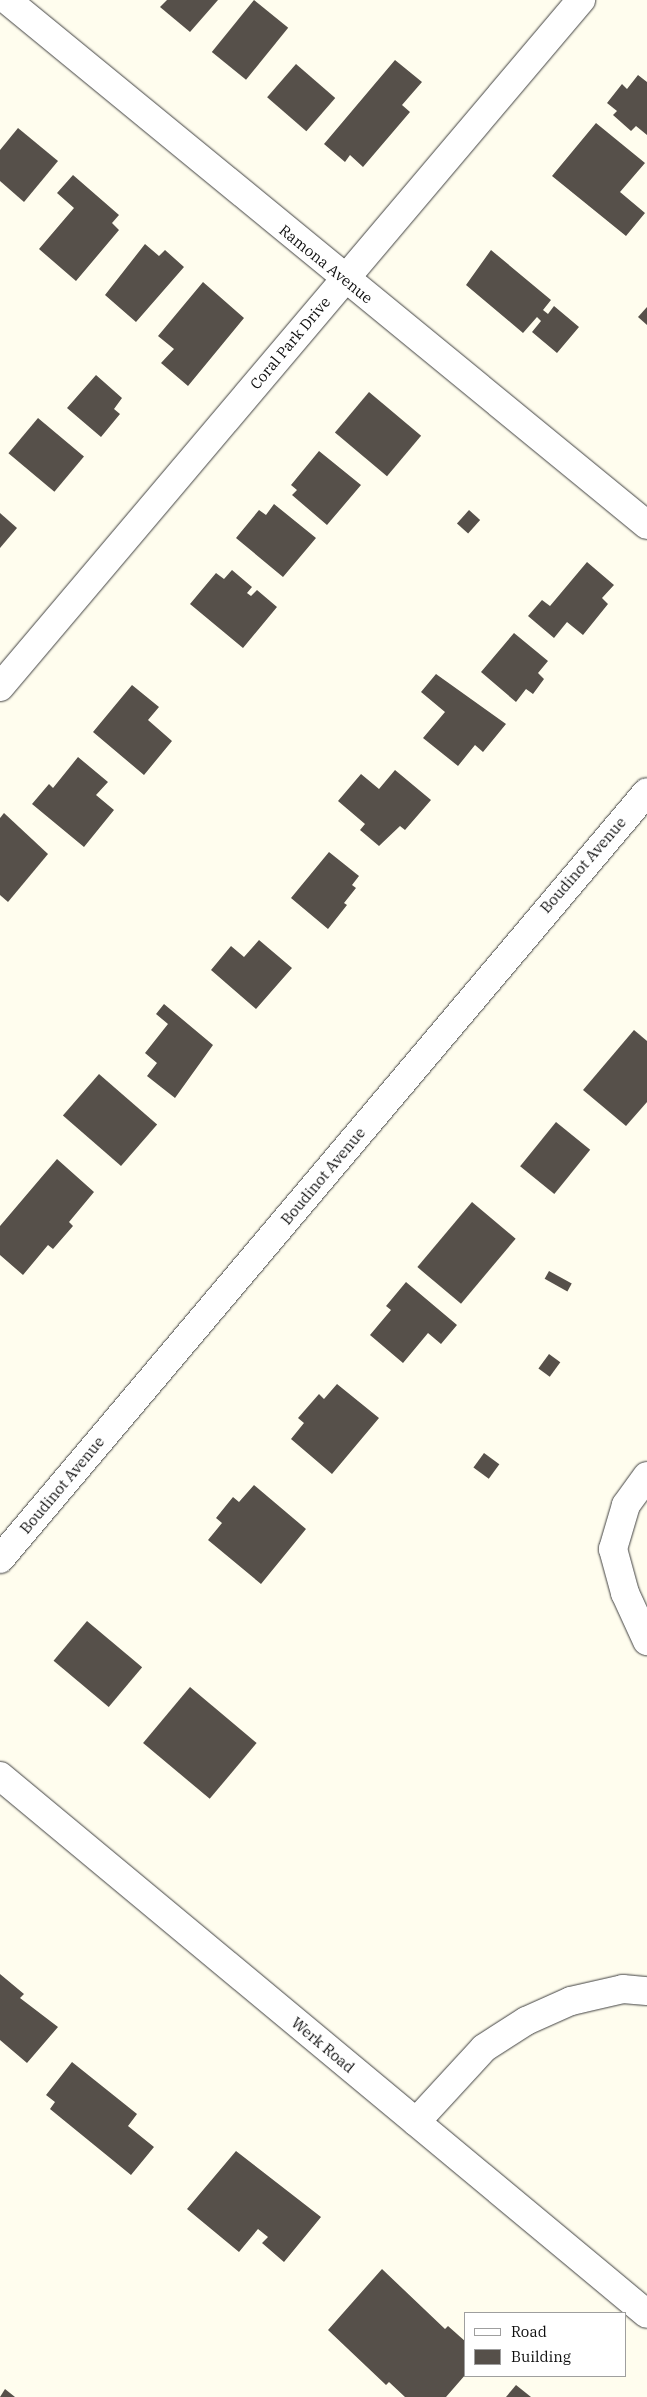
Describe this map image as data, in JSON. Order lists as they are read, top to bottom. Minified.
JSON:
{"streets":{"street":["Ramona Avenue","Coral Park Drive","Boudinot Avenue","Werk Road"]},"crossings":[["Ramona Avenue","Coral Park Drive"]],"legend":["Road","Building"]}
